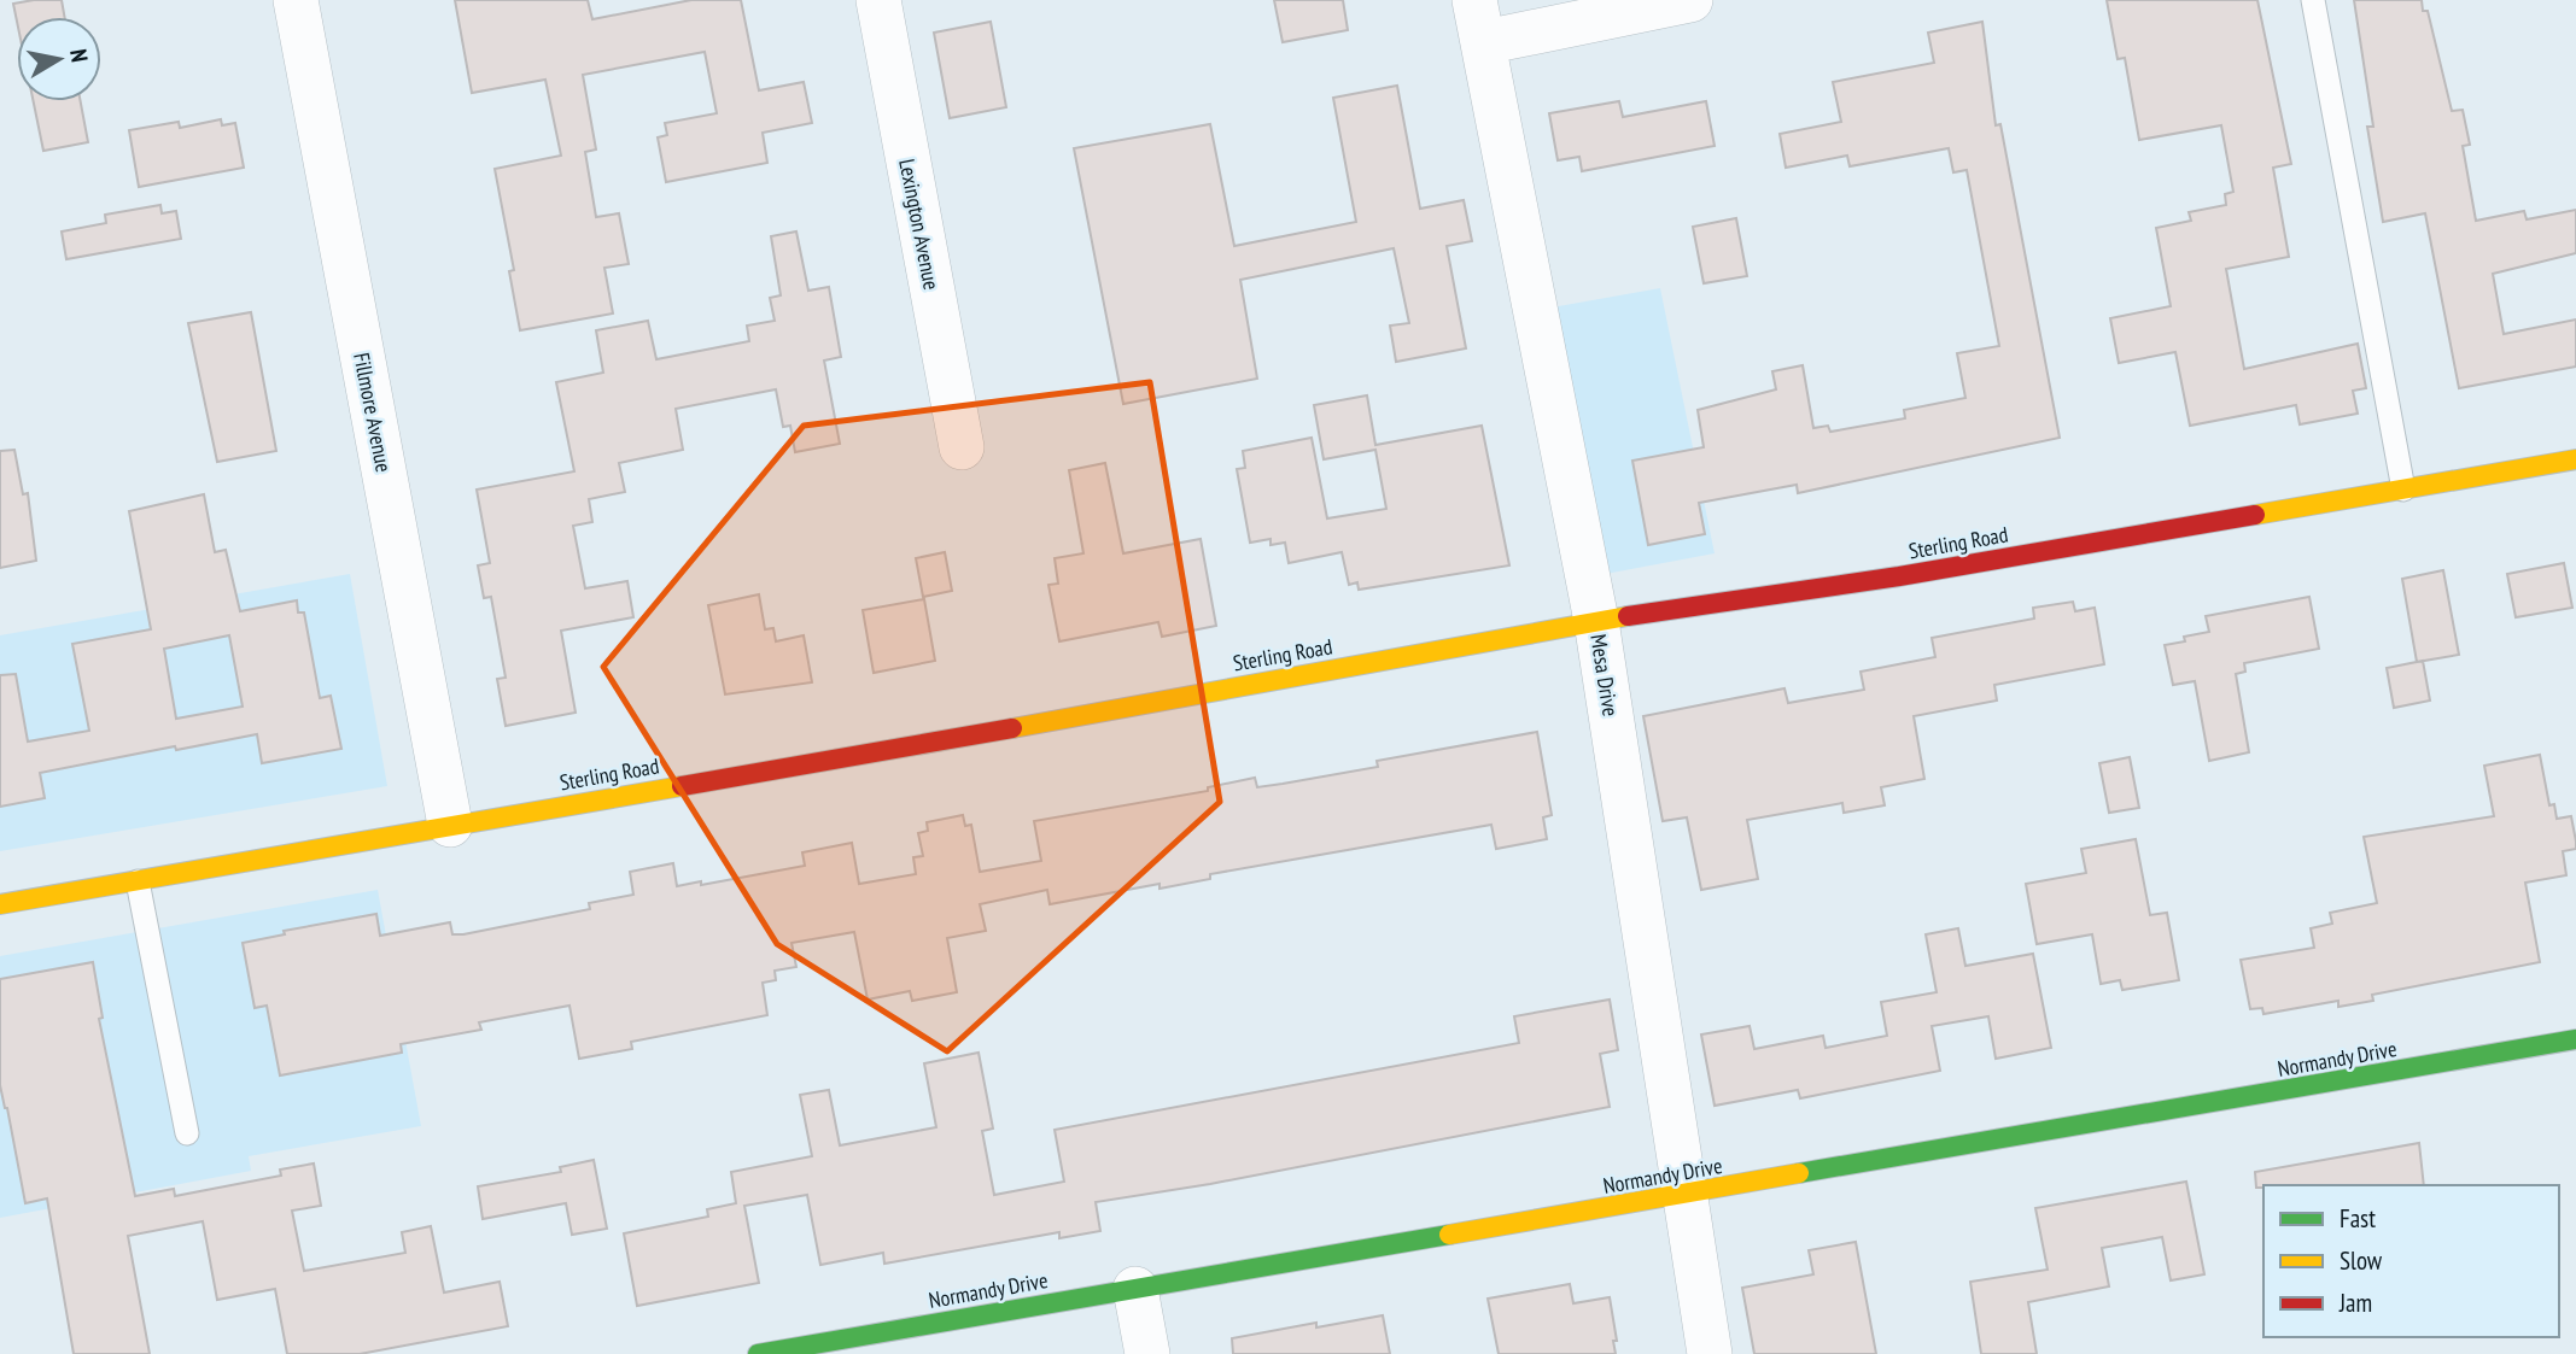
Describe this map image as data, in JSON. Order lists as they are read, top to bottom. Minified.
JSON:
{"streets":{"street":["Lexington Avenue","Fillmore Avenue","Sterling Road","Mesa Drive","Normandy Drive"]},"crossings":[["Fillmore Avenue","Sterling Road"],["Sterling Road","Mesa Drive"],["Mesa Drive","Normandy Drive"]],"legend":["Fast","Slow","Jam"],"north":"right"}
